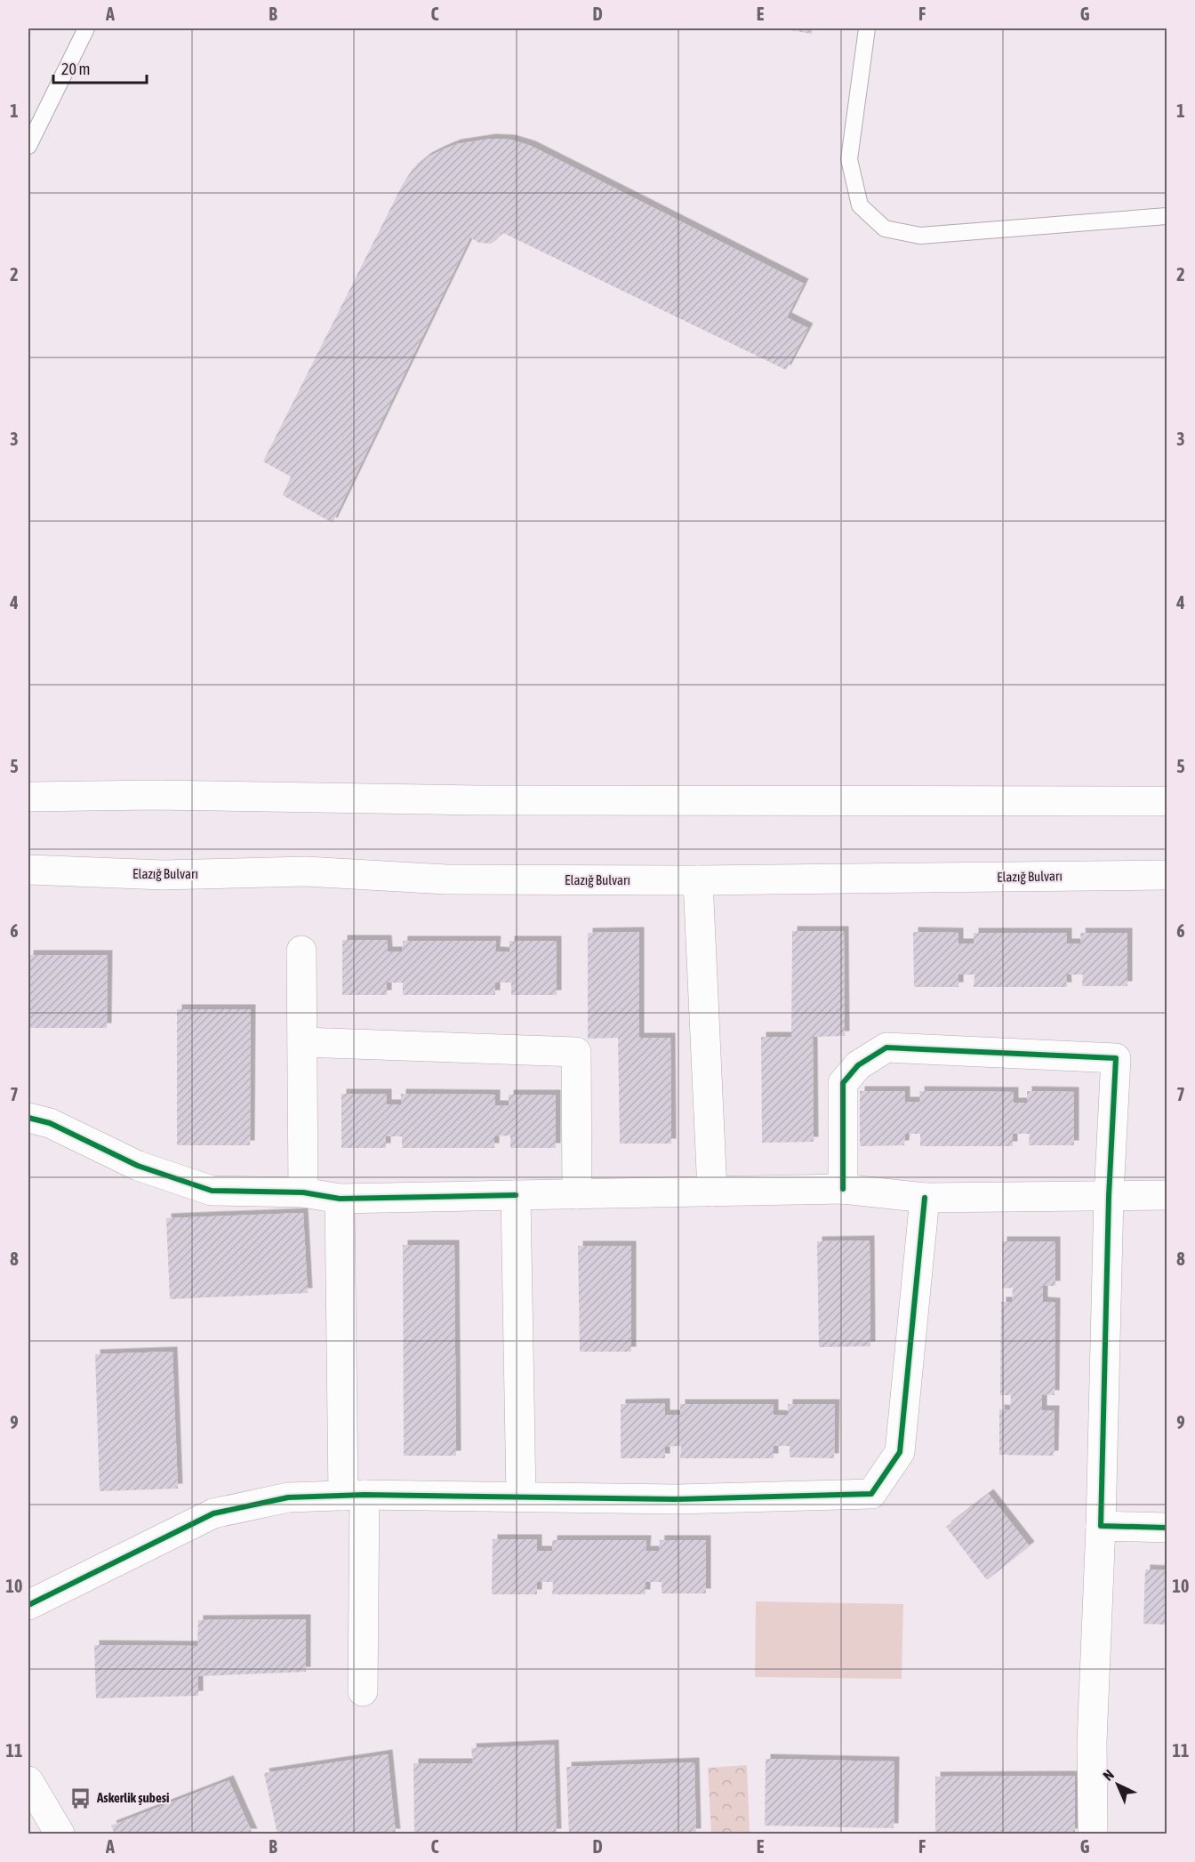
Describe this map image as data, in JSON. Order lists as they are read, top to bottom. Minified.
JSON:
{"streets":{"street":["Elazığ Bulvarı"]},"places":{"bus stop":["Askerlik şubesi"]},"scale_bar":"20 m","north":"top left","grid":{"columns":["A","B","C","D","E","F","G"],"rows":["1","2","3","4","5","6","7","8","9","10","11"]}}
